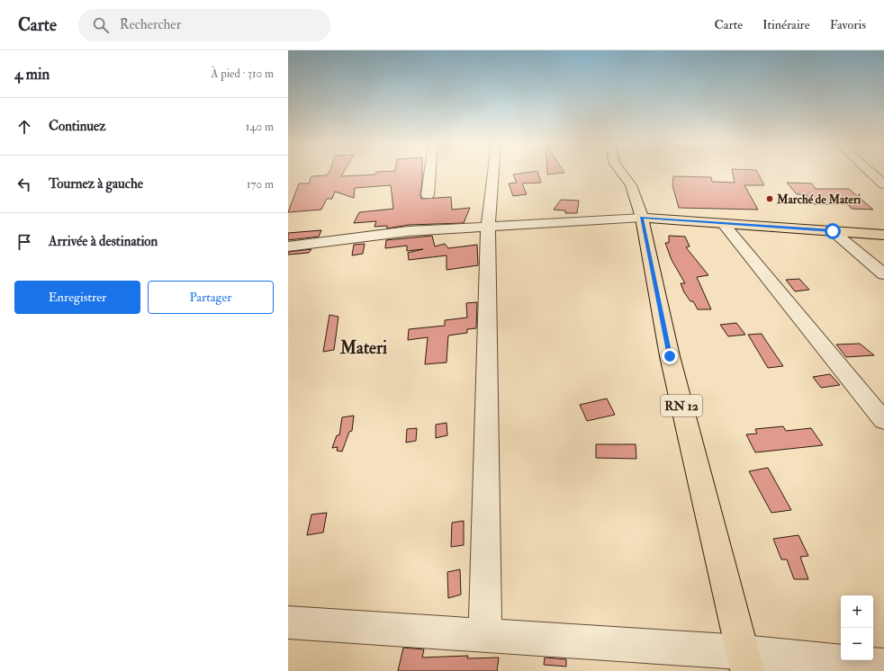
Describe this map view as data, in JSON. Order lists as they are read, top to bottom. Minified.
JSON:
{"streets":{"main road":["RN 12"]},"districts":["Materi"],"places":["Marché de Materi"],"page":{"header":"Carte","search":"Rechercher","nav":["Carte","Itinéraire","Favoris"],"heading":["4 min","À pied · 310 m"],"list":[["Continuez","140 m"],["Tournez à gauche","170 m"],"Arrivée à destination"],"buttons":["Enregistrer","Partager"],"map_buttons":["+","−"]}}
